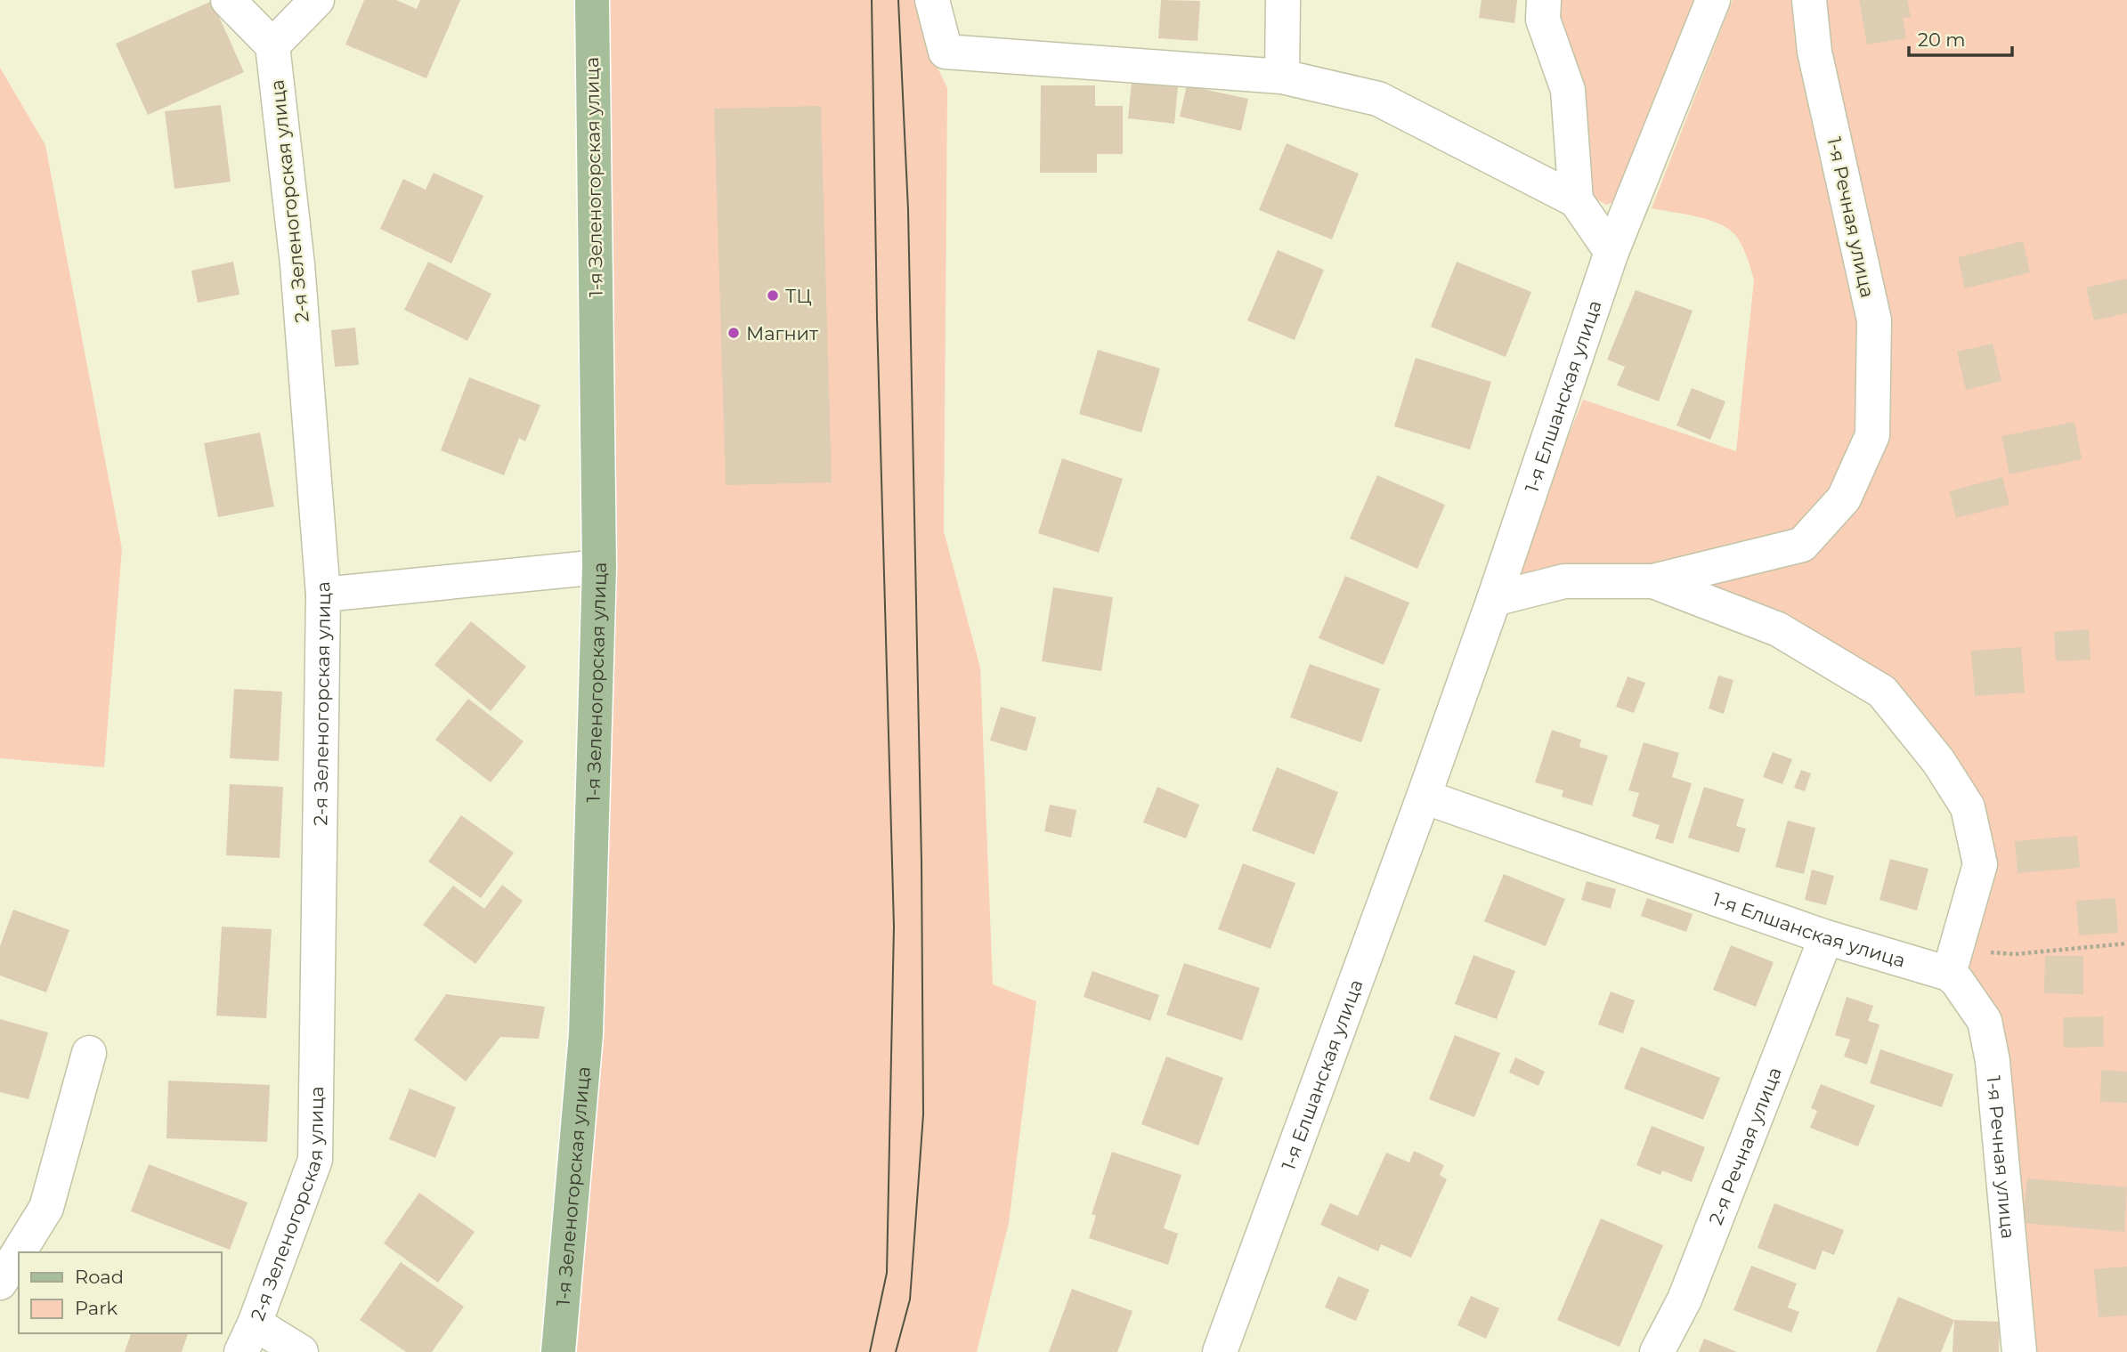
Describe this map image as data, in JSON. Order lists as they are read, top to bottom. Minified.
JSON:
{"streets":{"main road":["1-я Зеленогорская улица"],"street":["2-я Зеленогорская улица","1-я Речная улица","1-я Елшанская улица","2-я Речная улица"]},"crossings":[["1-я Речная улица","1-я Елшанская улица"],["1-я Елшанская улица","2-я Речная улица"]],"places":["ТЦ","Магнит"],"legend":["Road","Park"],"scale_bar":"20 m"}
